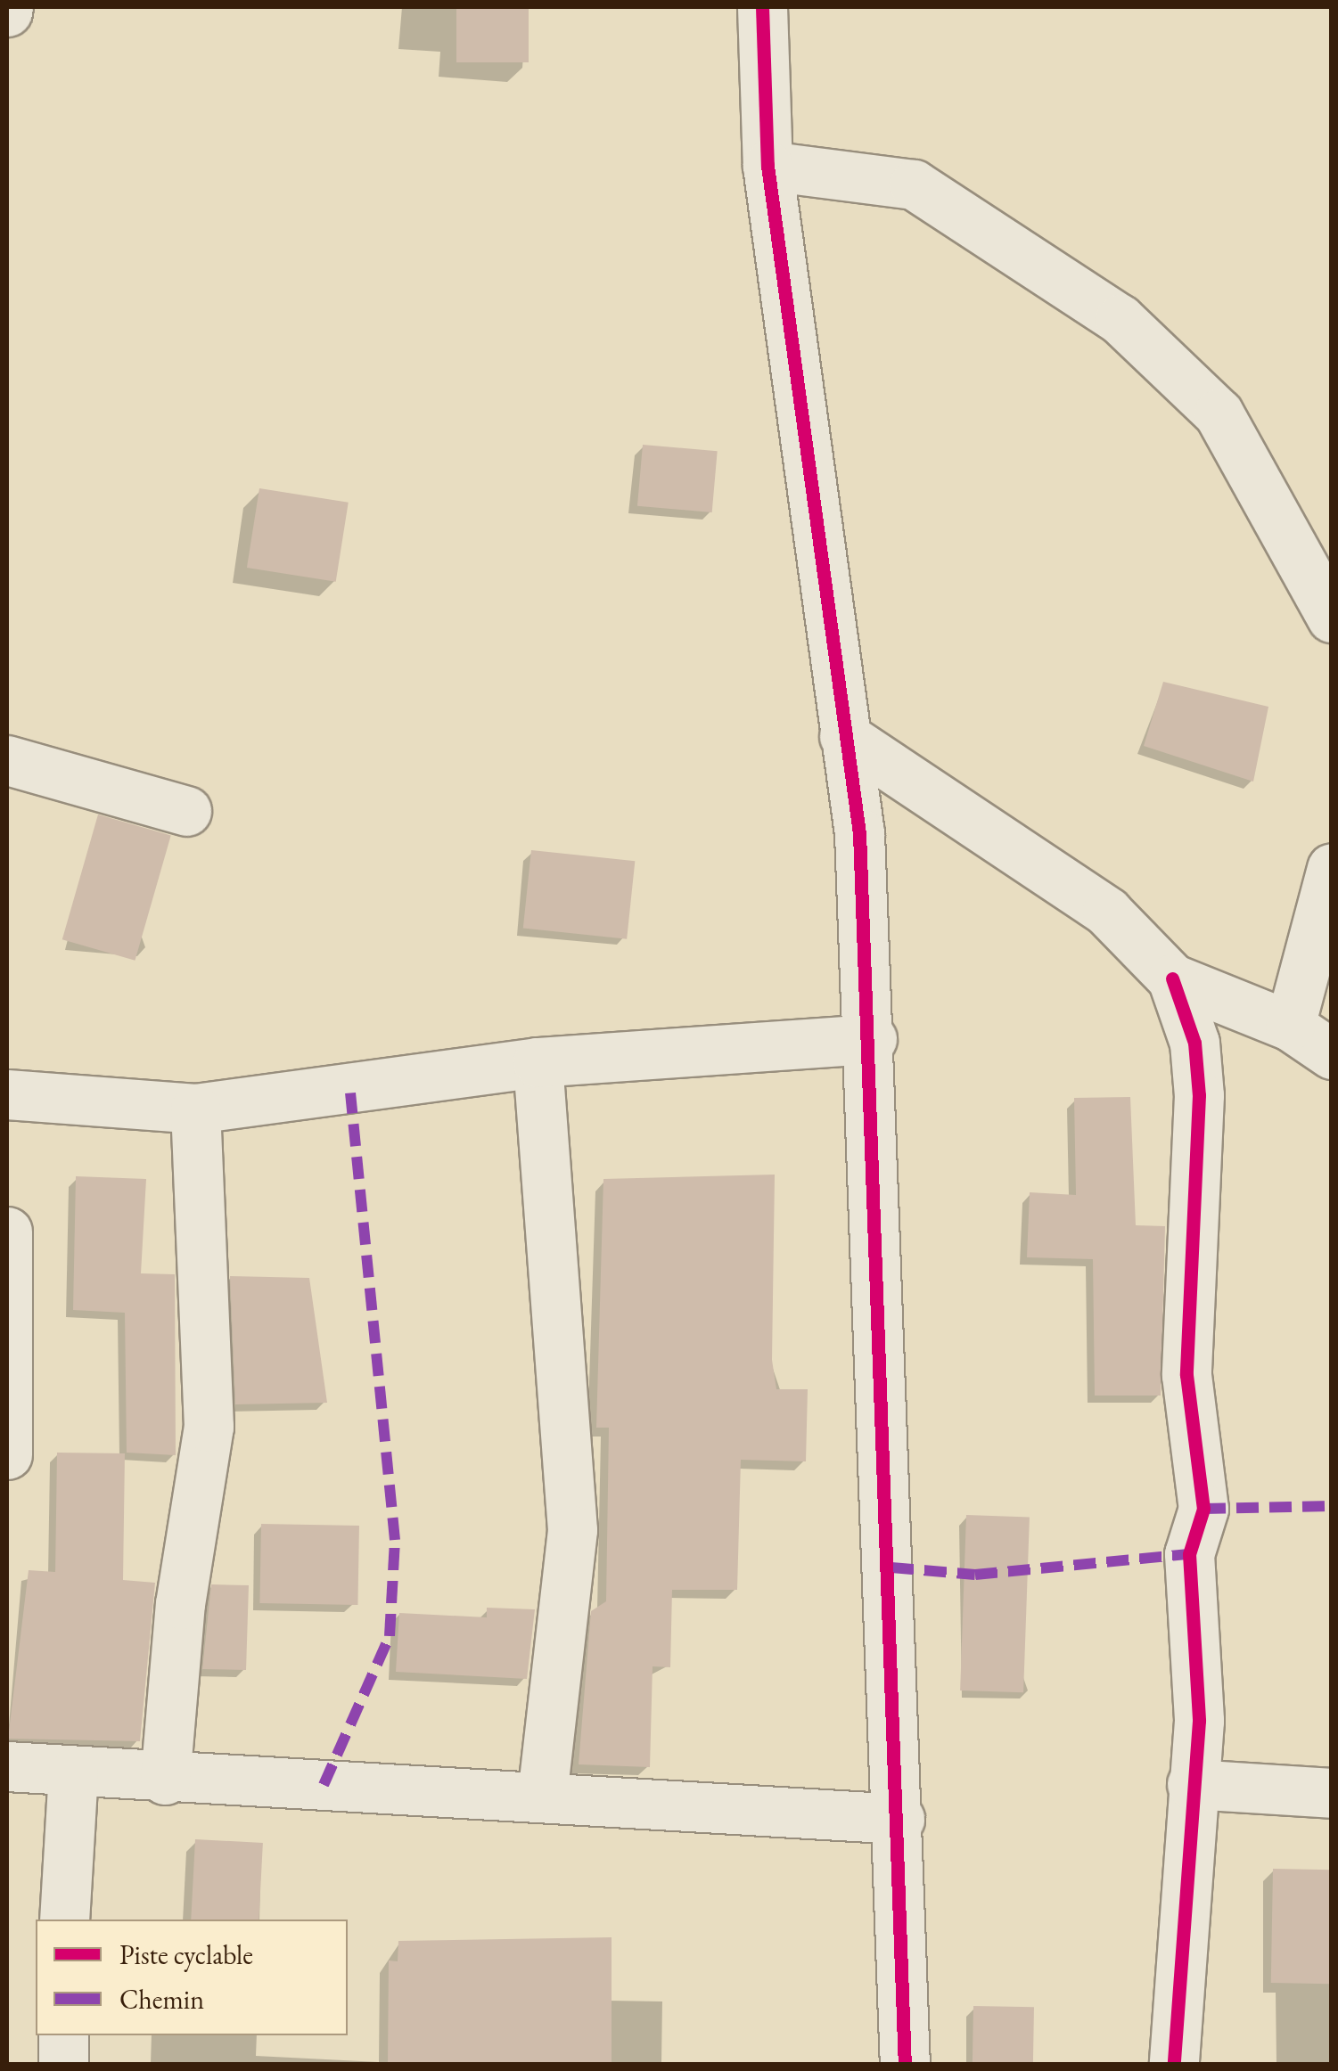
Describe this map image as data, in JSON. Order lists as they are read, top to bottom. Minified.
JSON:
{"legend":["Piste cyclable","Chemin"]}
